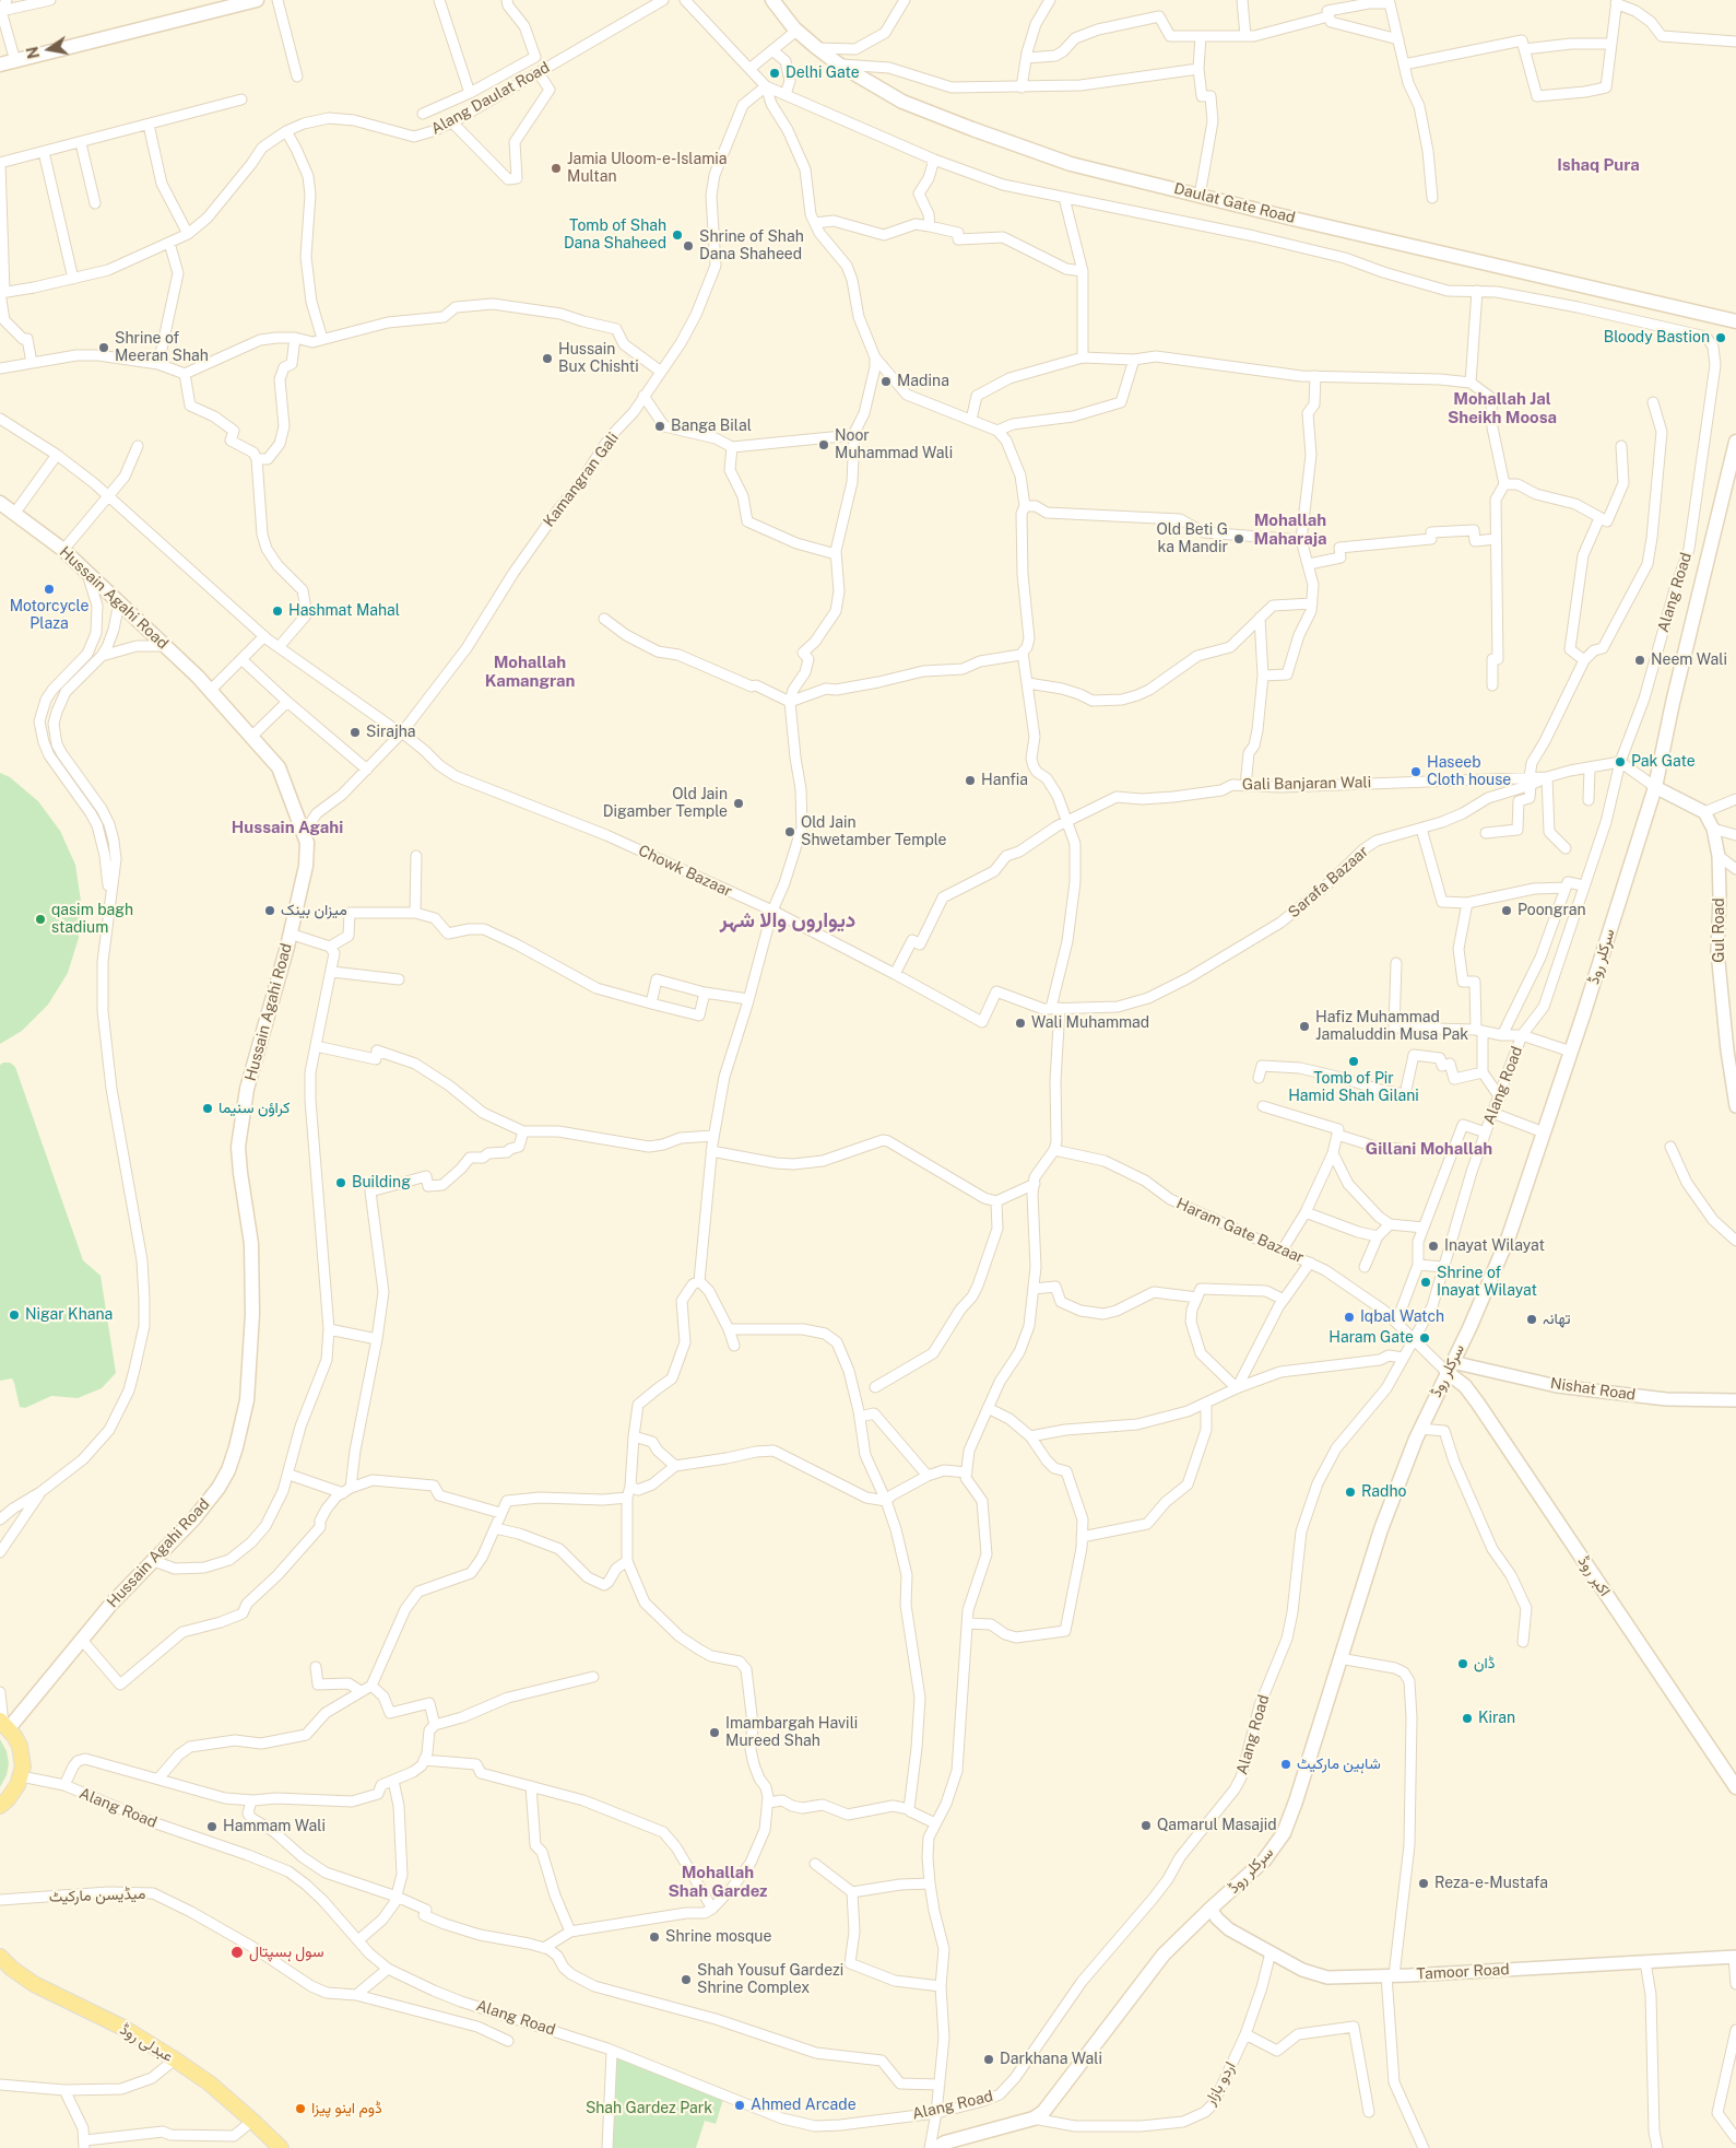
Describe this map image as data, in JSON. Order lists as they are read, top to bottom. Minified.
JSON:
{"streets":{"main road":["Daulat Gate Road","Hussain Agahi Road","سرکلر روڈ","اکبر روڈ","عبدلی روڈ"],"street":["Alang Daulat Road","Kamangran Gali","Alang Road","Gali Banjaran Wali","Chowk Bazaar","Sarafa Bazaar","Gul Road","Haram Gate Bazaar","Nishat Road","میڈیسن مارکیٹ","Tamoor Road","اردو بازار"]},"crossings":[["Kamangran Gali","Hussain Agahi Road"],["Kamangran Gali","Chowk Bazaar"],["Alang Road","Sarafa Bazaar"],["Alang Road","Haram Gate Bazaar"],["Gali Banjaran Wali","Chowk Bazaar"],["Gali Banjaran Wali","Sarafa Bazaar"],["Chowk Bazaar","Sarafa Bazaar"],["سرکلر روڈ","Haram Gate Bazaar"],["سرکلر روڈ","Nishat Road"],["سرکلر روڈ","اکبر روڈ"],["سرکلر روڈ","Tamoor Road"],["سرکلر روڈ","اردو بازار"],["Haram Gate Bazaar","Nishat Road"],["Haram Gate Bazaar","اکبر روڈ"],["Nishat Road","اکبر روڈ"],["Tamoor Road","اردو بازار"]],"districts":["Ishaq Pura","Mohallah Jal Sheikh Moosa","Mohallah Maharaja","Mohallah Kamangran","Hussain Agahi","دیواروں والا شہر","Gillani Mohallah","Mohallah Shah Gardez"],"parks":["Shah Gardez Park"],"places":["Delhi Gate","Jamia Uloom-e-Islamia Multan","Tomb of Shah Dana Shaheed","Shrine of Shah Dana Shaheed","Bloody Bastion","Shrine of Meeran Shah","Hussain Bux Chishti","Madina","Banga Bilal","Noor Muhammad Wali","Old Beti G ka Mandir","Motorcycle Plaza","Hashmat Mahal","Neem Wali","Sirajha","Pak Gate","Haseeb Cloth house","Hanfia","Old Jain Digamber Temple","Old Jain Shwetamber Temple","میزان بینک","Poongran","qasim bagh stadium","Wali Muhammad","Hafiz Muhammad Jamaluddin Musa Pak","Tomb of Pir Hamid Shah Gilani","کراؤن سنیما","Building","Inayat Wilayat","Shrine of Inayat Wilayat","Nigar Khana","Iqbal Watch","تھانہ","Haram Gate","Radho","ڈان","Kiran","Imambargah Havili Mureed Shah","شاہین مارکیٹ","Qamarul Masajid","Hammam Wali","Reza-e-Mustafa","Shrine mosque","سول ہسپتال","Shah Yousuf Gardezi Shrine Complex","Darkhana Wali","Ahmed Arcade","ڈوم اینو پیزا"],"north":"left"}
